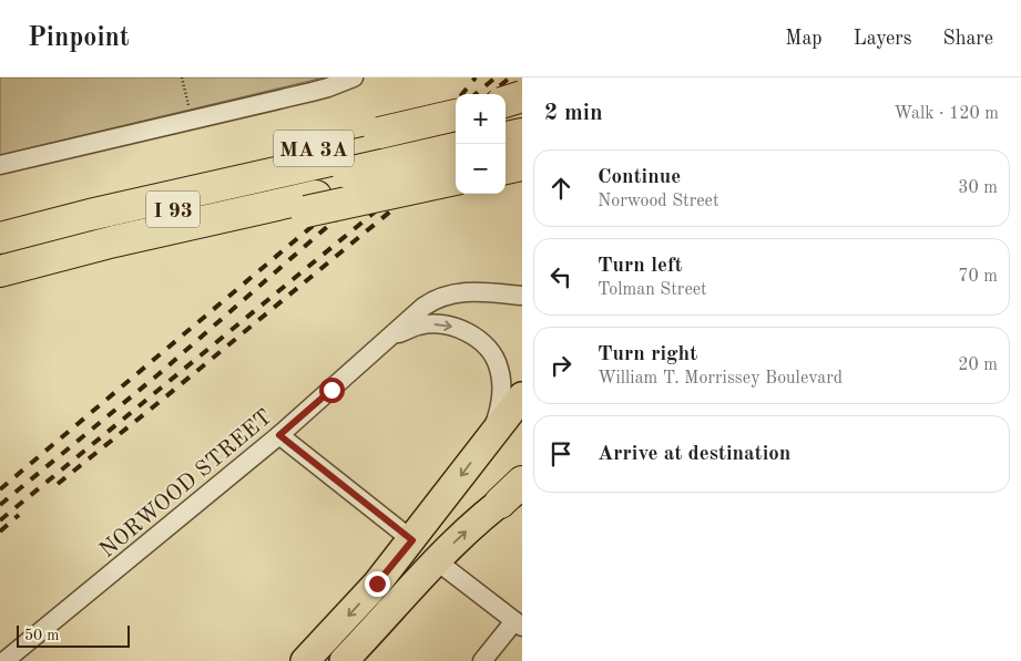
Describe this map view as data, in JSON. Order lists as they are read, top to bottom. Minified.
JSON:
{"streets":{"highway":["MA 3A","I 93"],"street":["NORWOOD STREET"]},"crossings":[["MA 3A","I 93"]],"scale_bar":"50 m","page":{"header":"Pinpoint","nav":["Map","Layers","Share"],"heading":["2 min","Walk · 120 m"],"map_buttons":["+","−"],"list":[["Continue","Norwood Street","30 m"],["Turn left","Tolman Street","70 m"],["Turn right","William T. Morrissey Boulevard","20 m"],"Arrive at destination"],"scale":"50 m"}}
